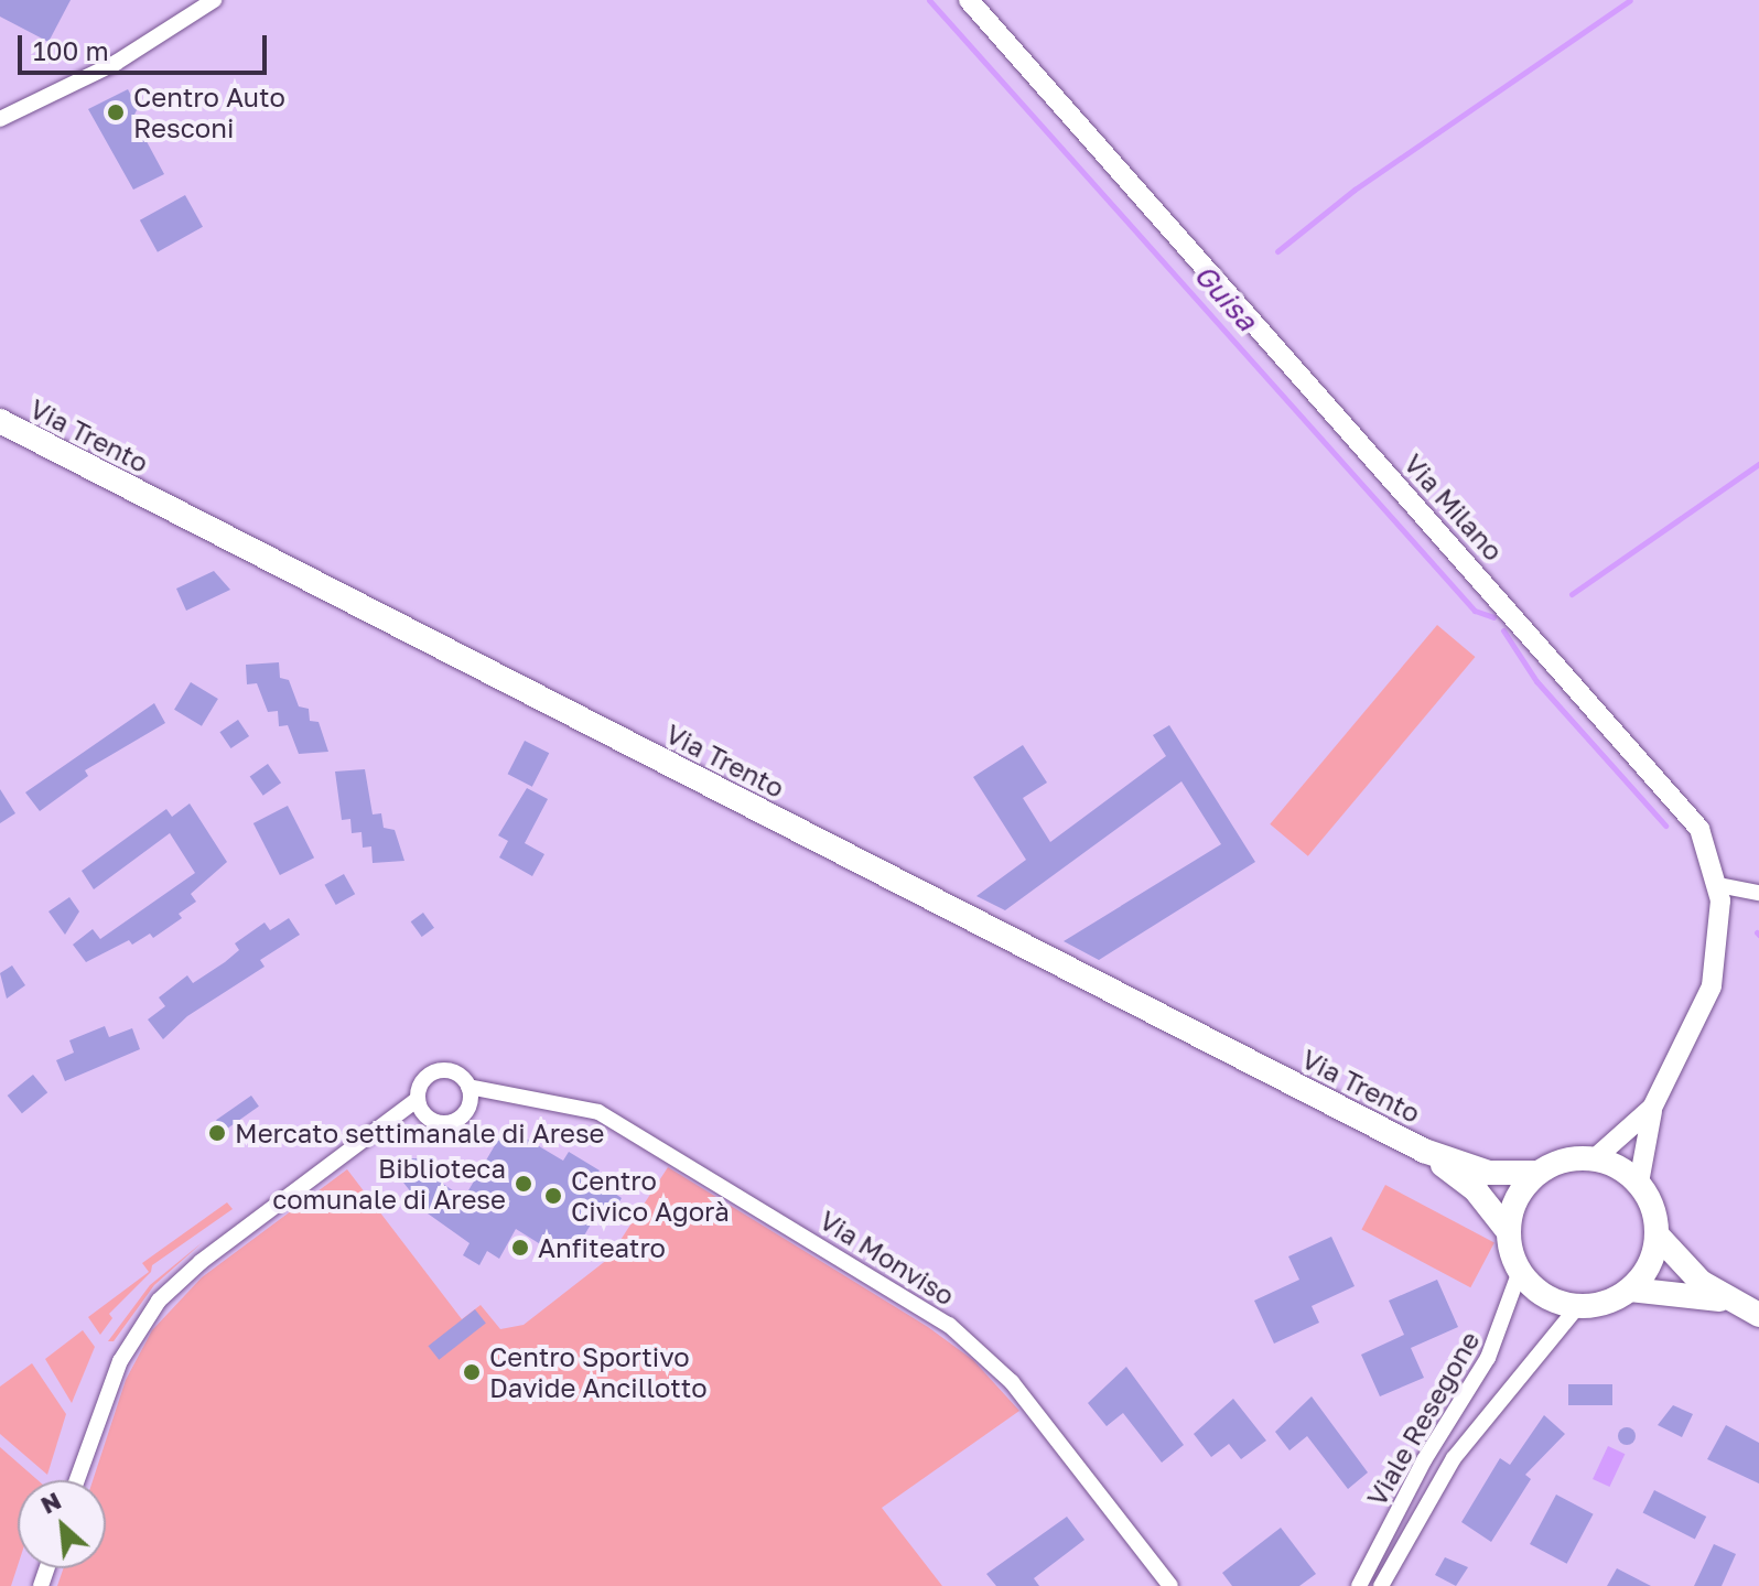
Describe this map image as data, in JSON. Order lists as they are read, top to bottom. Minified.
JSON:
{"streets":{"main road":["Via Trento"],"street":["Via Milano","Via Monviso","Viale Resegone"]},"water":["Guisa"],"places":["Centro Auto Resconi","Mercato settimanale di Arese","Biblioteca comunale di Arese","Centro Civico Agorà","Anfiteatro","Centro Sportivo Davide Ancillotto"],"scale_bar":"100 m","north":"top left"}
